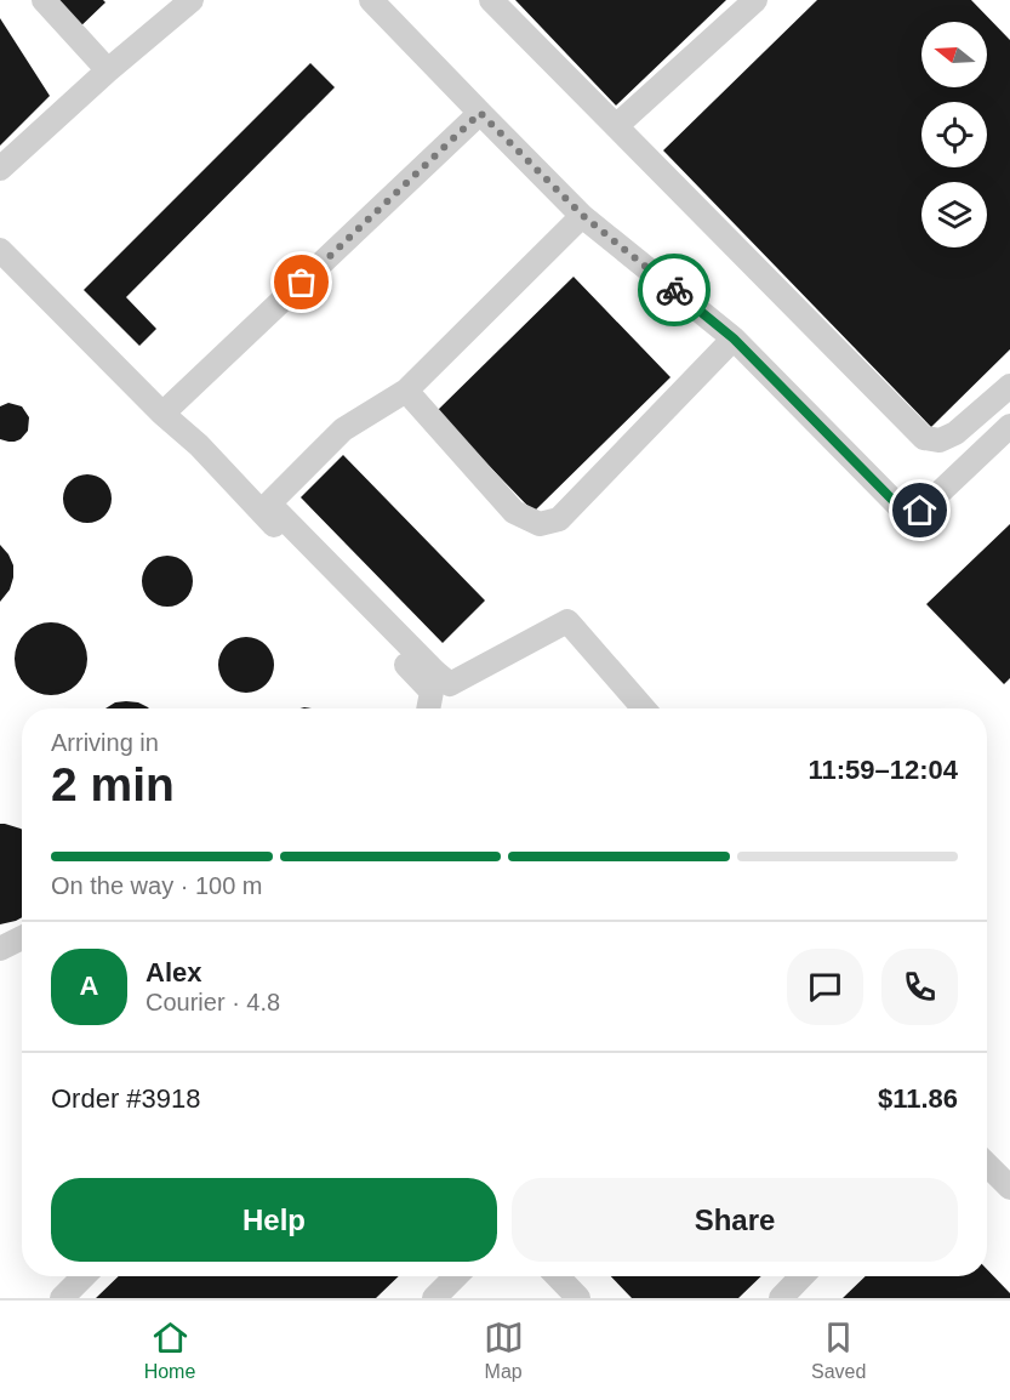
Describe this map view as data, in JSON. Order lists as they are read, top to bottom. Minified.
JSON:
{"north":"left","page":{"heading":["2 min","Arriving in","11:59–12:04"],"panel":["Alex","Courier · 4.8","Order #3918","$11.86"],"bar":"On the way · 100 m","round":"A","buttons":["Help","Share"],"tabs":["Home","Map","Saved"]}}
